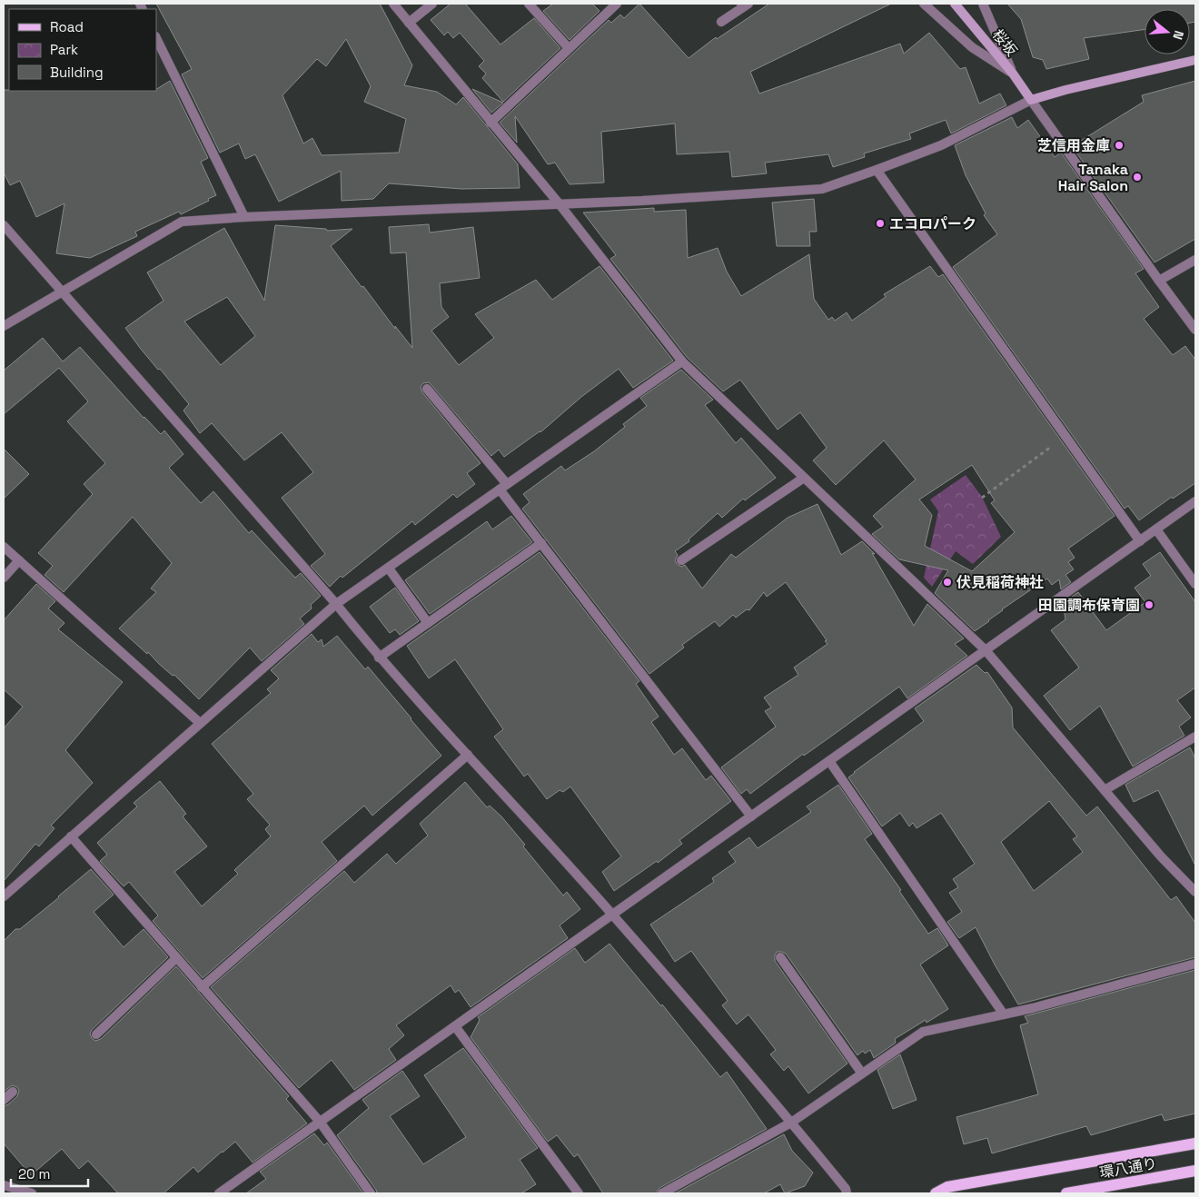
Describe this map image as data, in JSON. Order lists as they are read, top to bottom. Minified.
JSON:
{"streets":{"main road":["環八通り"],"street":["桜坂"]},"places":["芝信用金庫","Tanaka Hair Salon","エコロパーク","伏見稲荷神社","田園調布保育園"],"legend":["Road","Park","Building"],"scale_bar":"20 m","north":"right"}
